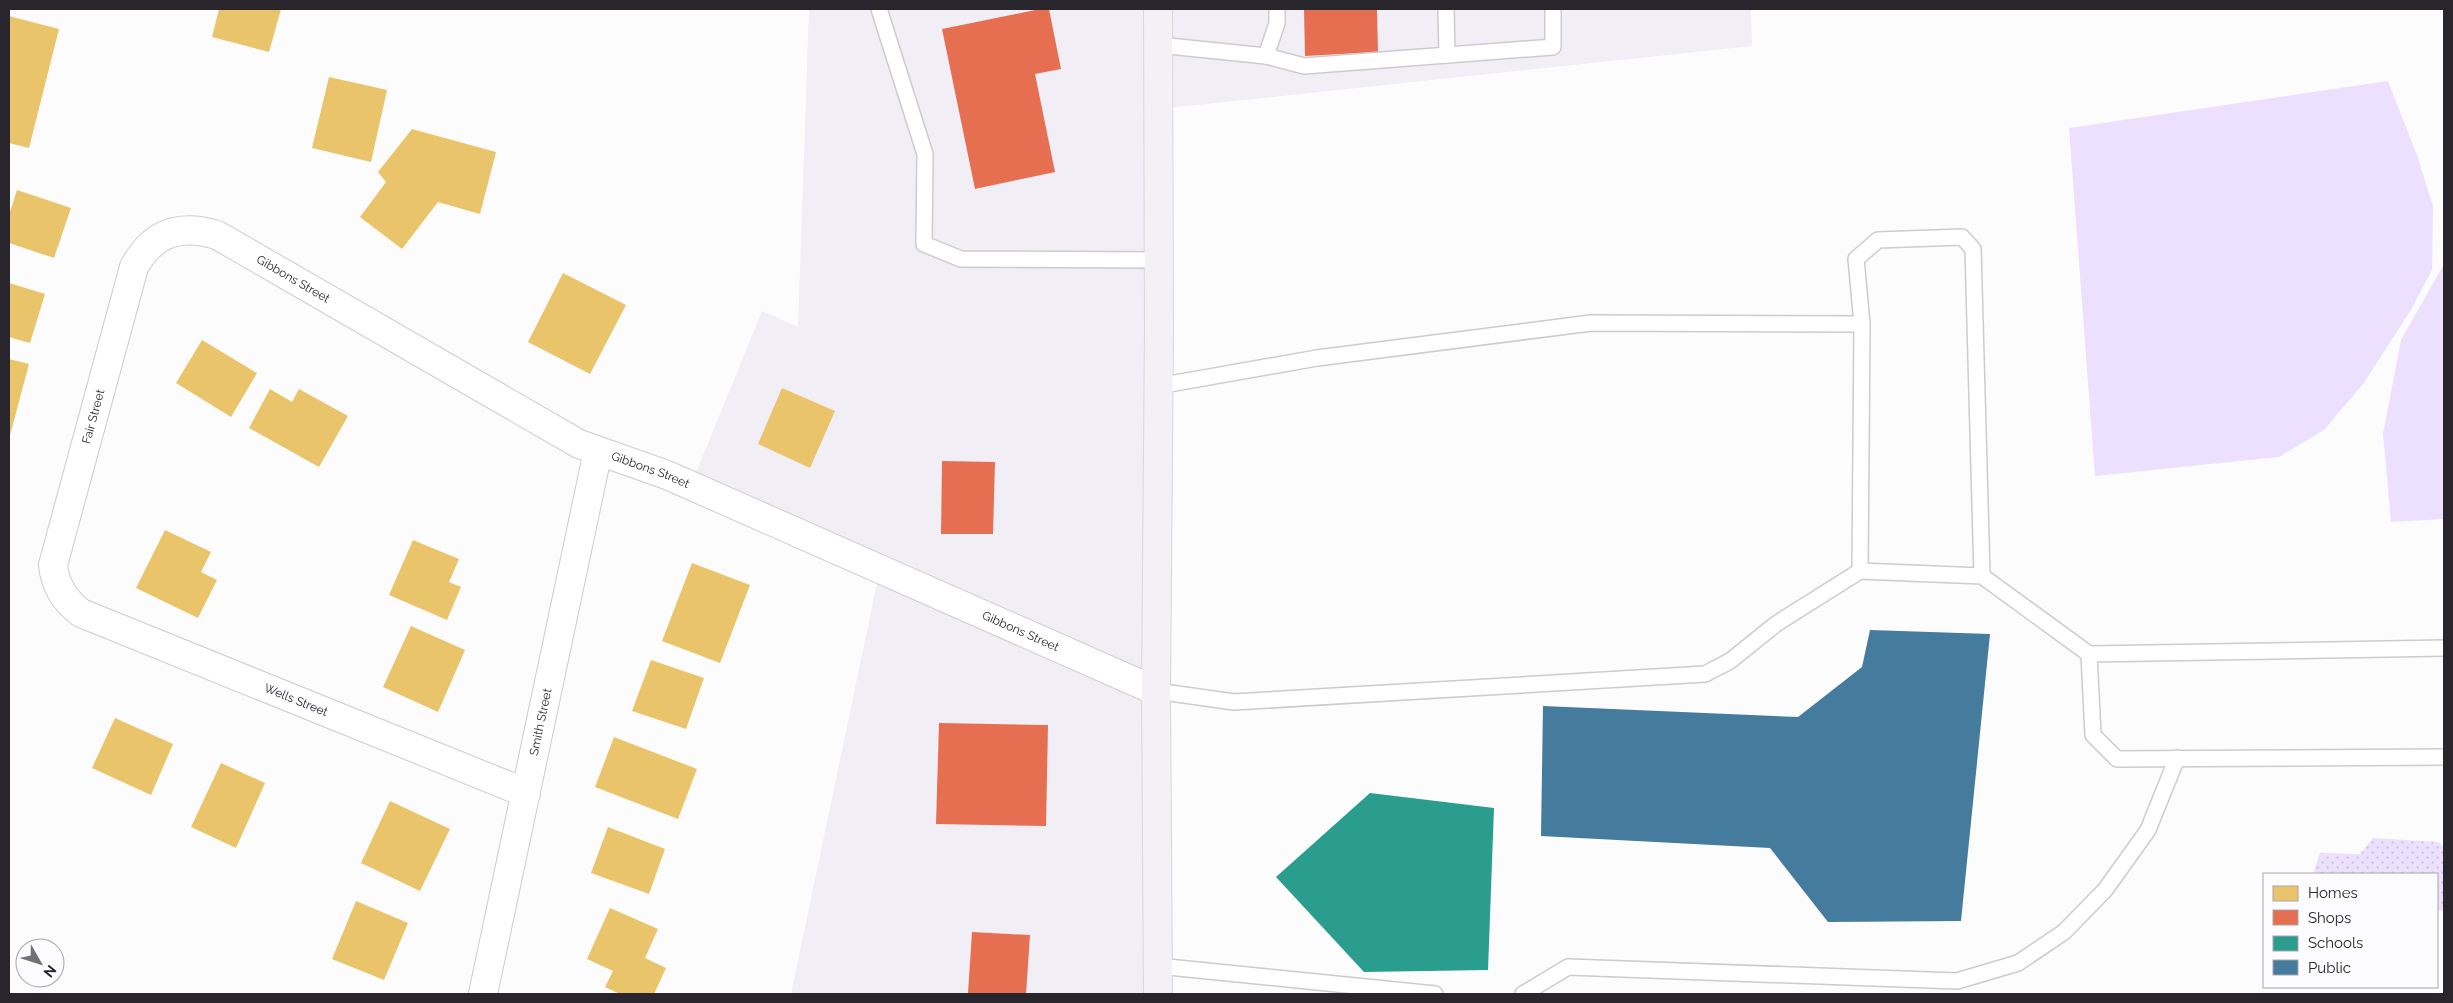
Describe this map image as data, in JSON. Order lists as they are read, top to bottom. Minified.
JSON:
{"streets":{"street":["Gibbons Street","Fair Street","Wells Street","Smith Street"]},"crossings":[["Gibbons Street","Fair Street"],["Gibbons Street","Smith Street"],["Fair Street","Wells Street"],["Wells Street","Smith Street"]],"legend":["Homes","Shops","Schools","Public"],"north":"bottom right"}
